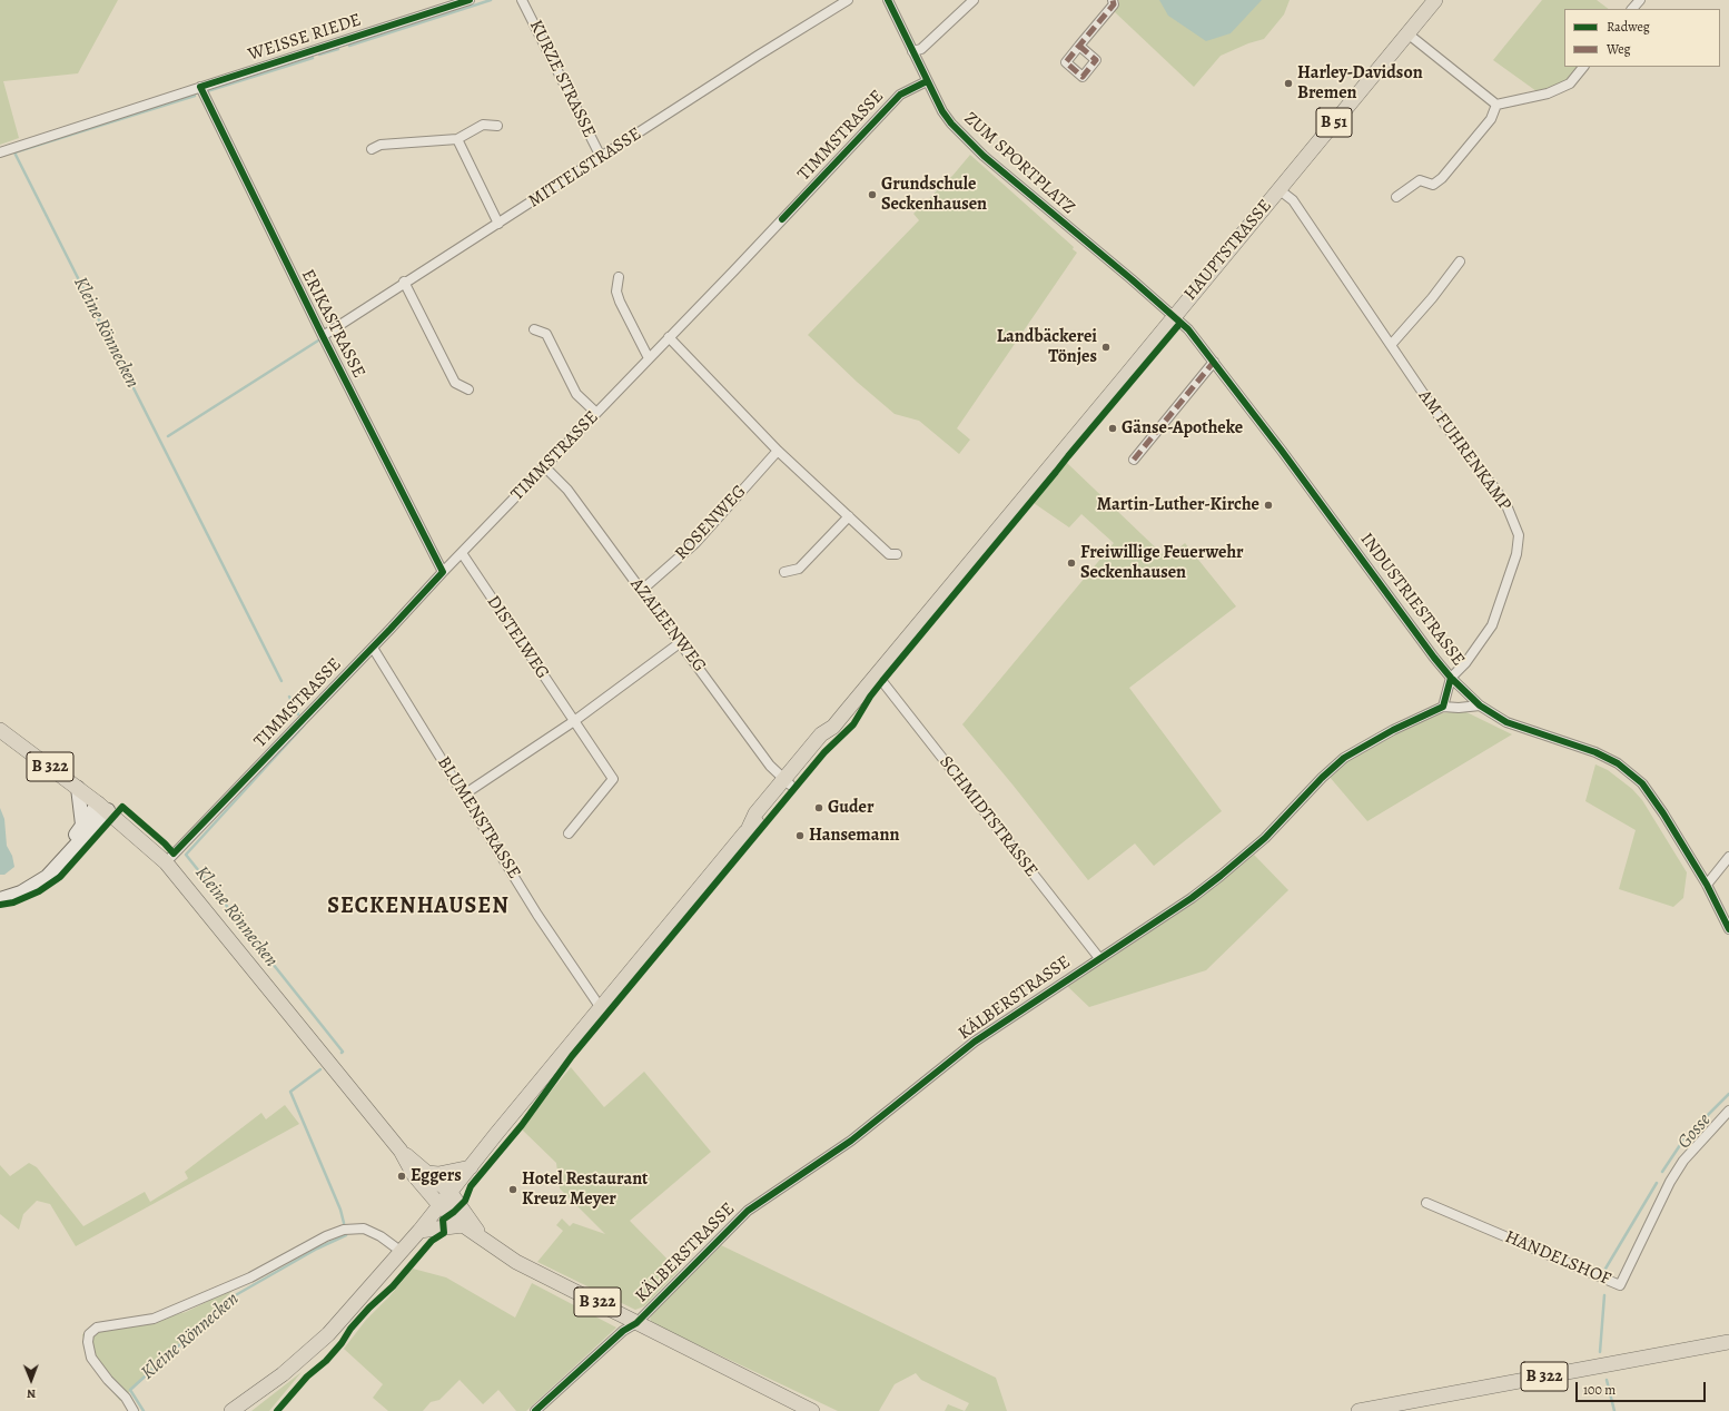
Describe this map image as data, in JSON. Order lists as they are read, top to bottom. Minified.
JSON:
{"streets":{"main road":["B 51","HAUPTSTRASSE","B 322"],"street":["WEISSE RIEDE","KURZE STRASSE","TIMMSTRASSE","ZUM SPORTPLATZ","MITTELSTRASSE","ERIKASTRASSE","AM FUHRENKAMP","ROSENWEG","INDUSTRIESTRASSE","AZALEENWEG","DISTELWEG","SCHMIDTSTRASSE","BLUMENSTRASSE","KÄLBERSTRASSE","HANDELSHOF"]},"crossings":[["WEISSE RIEDE","ERIKASTRASSE"],["KURZE STRASSE","MITTELSTRASSE"],["B 51","HAUPTSTRASSE"],["B 51","B 322"],["TIMMSTRASSE","ZUM SPORTPLATZ"],["TIMMSTRASSE","ERIKASTRASSE"],["TIMMSTRASSE","AZALEENWEG"],["TIMMSTRASSE","DISTELWEG"],["TIMMSTRASSE","B 322"],["TIMMSTRASSE","BLUMENSTRASSE"],["ZUM SPORTPLATZ","HAUPTSTRASSE"],["ZUM SPORTPLATZ","INDUSTRIESTRASSE"],["MITTELSTRASSE","ERIKASTRASSE"],["HAUPTSTRASSE","AM FUHRENKAMP"],["HAUPTSTRASSE","INDUSTRIESTRASSE"],["HAUPTSTRASSE","AZALEENWEG"],["HAUPTSTRASSE","SCHMIDTSTRASSE"],["HAUPTSTRASSE","BLUMENSTRASSE"],["AM FUHRENKAMP","INDUSTRIESTRASSE"],["ROSENWEG","AZALEENWEG"],["INDUSTRIESTRASSE","KÄLBERSTRASSE"],["B 322","KÄLBERSTRASSE"],["SCHMIDTSTRASSE","KÄLBERSTRASSE"]],"districts":["SECKENHAUSEN"],"water":["Kleine Rönnecken","Gosse"],"places":["Harley-Davidson Bremen","Grundschule Seckenhausen","Landbäckerei Tönjes","Gänse-Apotheke","Martin-Luther-Kirche","Freiwillige Feuerwehr Seckenhausen","Guder","Hansemann","Eggers","Hotel Restaurant Kreuz Meyer"],"legend":["Radweg","Weg"],"scale_bar":"100 m","north":"bottom"}
